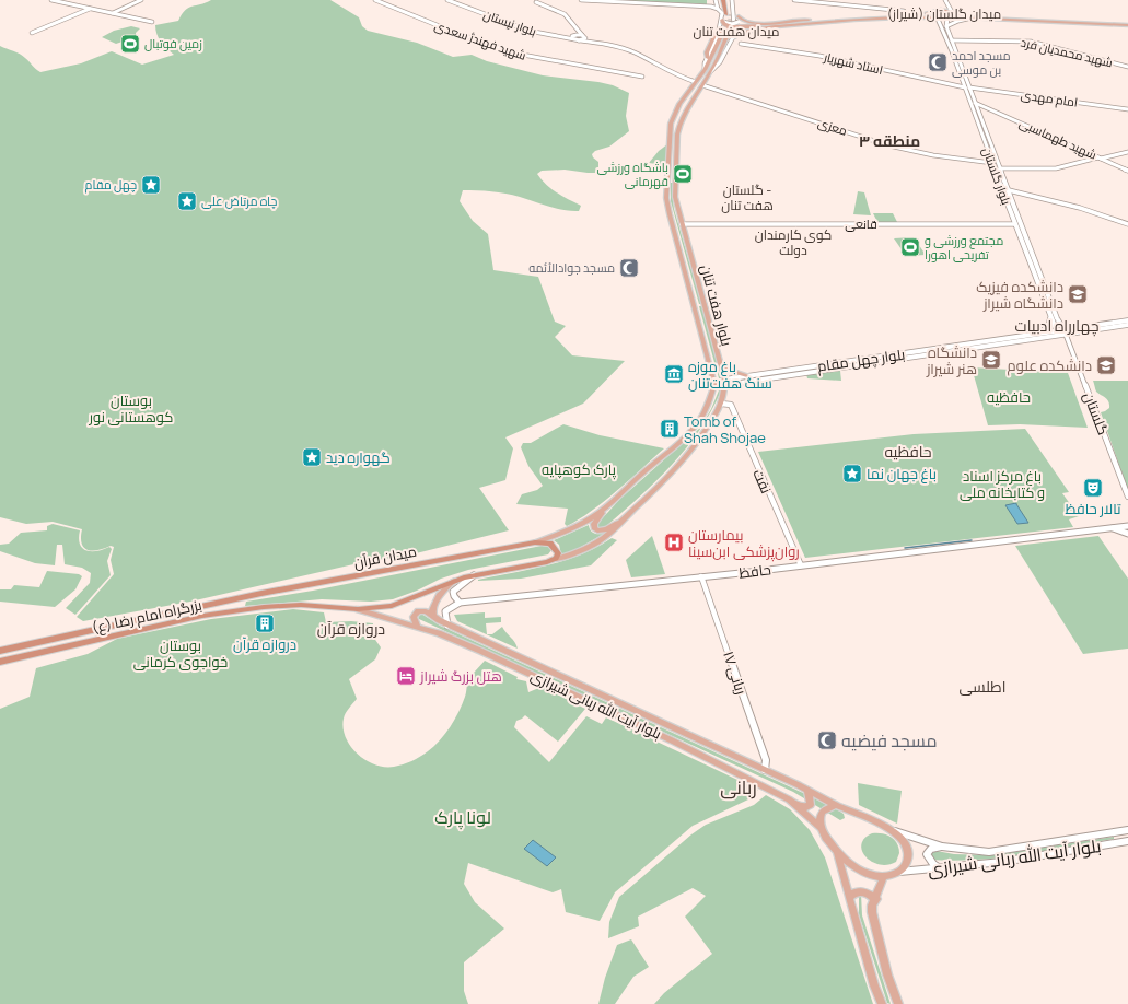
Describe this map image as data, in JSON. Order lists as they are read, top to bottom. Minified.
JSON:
{"streets":{"highway":["میدان قرآن","بزرگراه امام رضا (ع)"],"main road":["بلوار نیستان","بلوار گلستان","بلوار هفت تنان","بلوار چهل مقام","حافظ","بلوار آیت الله ربانی شیرازی"],"street":["شهید فهندژ سعدی","شهید محمدیان فرد","استاد شهریار","امام مهدی","معزی","شهید طهماسبی","قانعی","گلستان","نفت","ربانی ۱۷"]},"crossings":[["شهید محمدیان فرد","بلوار گلستان"],["استاد شهریار","امام مهدی"],["استاد شهریار","بلوار گلستان"],["امام مهدی","بلوار گلستان"],["معزی","بلوار گلستان"],["معزی","بلوار هفت تنان"],["شهید طهماسبی","بلوار گلستان"],["بلوار گلستان","قانعی"],["بلوار گلستان","بلوار چهل مقام"],["بلوار گلستان","گلستان"],["قانعی","بلوار هفت تنان"],["بلوار هفت تنان","بلوار چهل مقام"],["بلوار هفت تنان","نفت"],["بلوار هفت تنان","میدان قرآن"],["بلوار چهل مقام","گلستان"],["نفت","حافظ"],["میدان قرآن","بزرگراه امام رضا (ع)"],["حافظ","ربانی ۱۷"],["بزرگراه امام رضا (ع)","بلوار آیت الله ربانی شیرازی"],["ربانی ۱۷","بلوار آیت الله ربانی شیرازی"]],"districts":["میدان گلستان (شیراز)","میدان هفت تنان","منطقه ۳","گلستان - هفت تنان","کوی کارمندان دولت","چهارراه ادبیات","حافظیه","دروازه قرآن","اطلسی","ربانی"],"parks":["حافظیه","بوستان کوهستانی نور","پارک کوهپایه","باغ مرکز اسناد و کتابخانه ملی","بوستان خواجوی کرمانی","لونا پارک"],"places":{"sports":["زمین فوتبال","باشگاه ورزشی قهرمانی","مجتمع ورزشی و تفریحی اهورا"],"mosque":["مسجد احمد بن موسی","مسجد جوادالأئمه","مسجد فیضیه"],"place":["چهل مقام","چاه مرتاض علی","گهواره دید","باغ جهان نما"],"school or university":["دانشکده فیزیک دانشگاه شیراز","دانشگاه هنر شيراز","دانشکده علوم"],"museum":["باغ‌ موزه سنگ هفت‌تنان"],"building":["Tomb of Shah Shojae","دروازه قرآن"],"theatre":["تالار حافظ"],"hospital":["بیمارستان روان‌پزشکی ابن‌سینا"],"hotel":["هتل بزرگ شیراز"]}}
